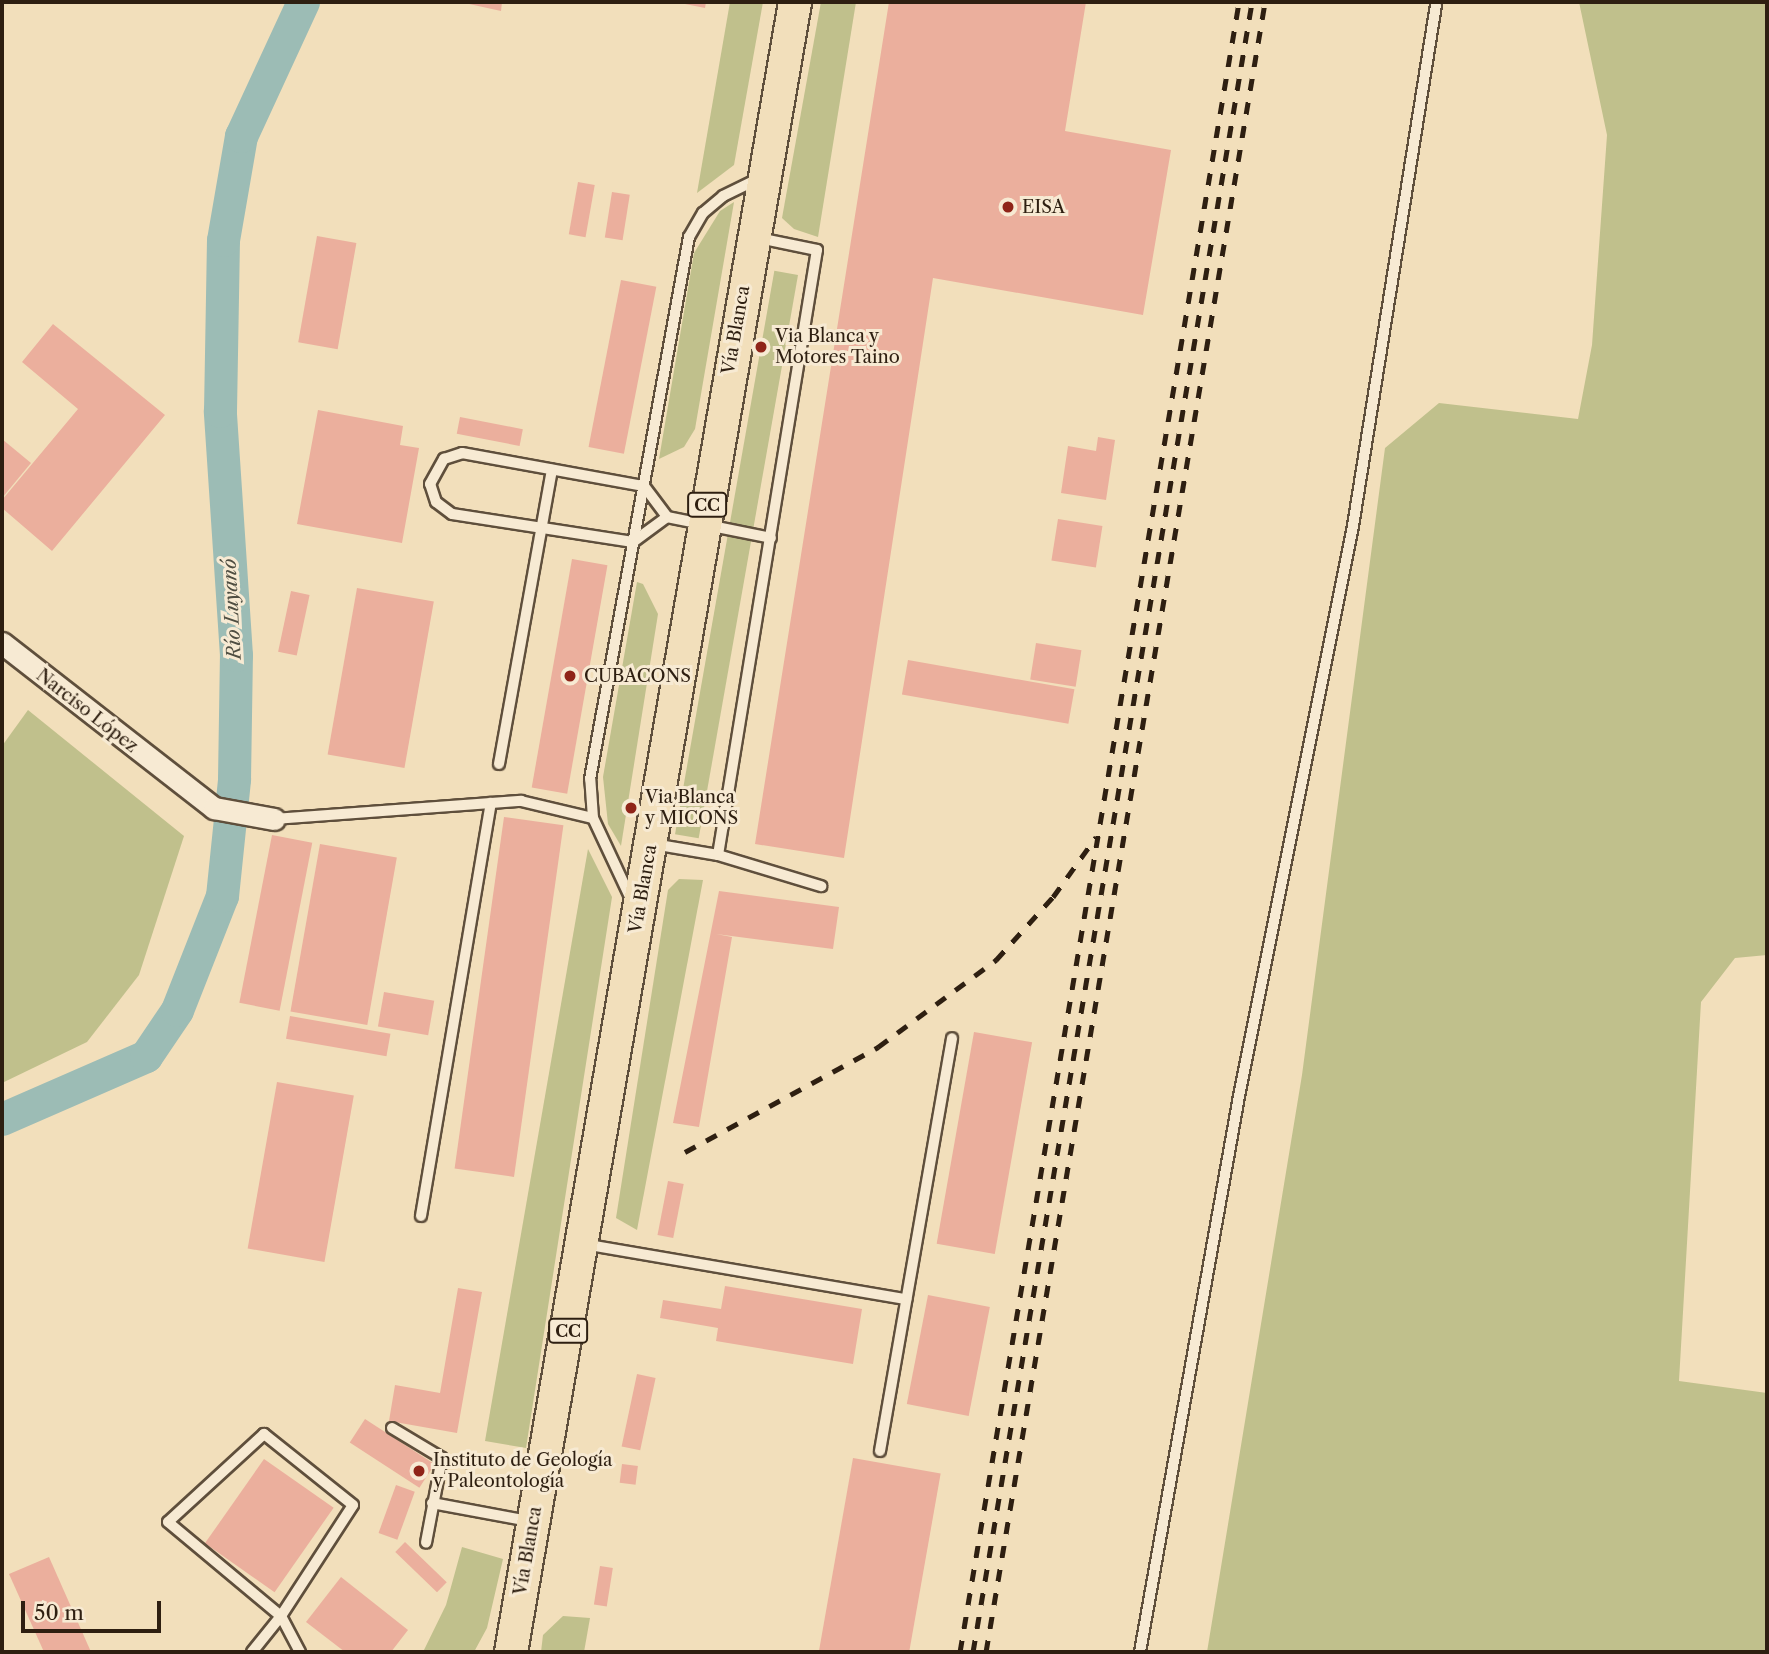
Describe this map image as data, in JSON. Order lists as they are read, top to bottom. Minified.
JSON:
{"streets":{"main road":["Vía Blanca","CC"],"street":["Narciso López"]},"water":["Río Luyanó"],"places":["EISA","Via Blanca y Motores Taino","CUBACONS","Via Blanca y MICONS","Instituto de Geología y Paleontología"],"scale_bar":"50 m"}
